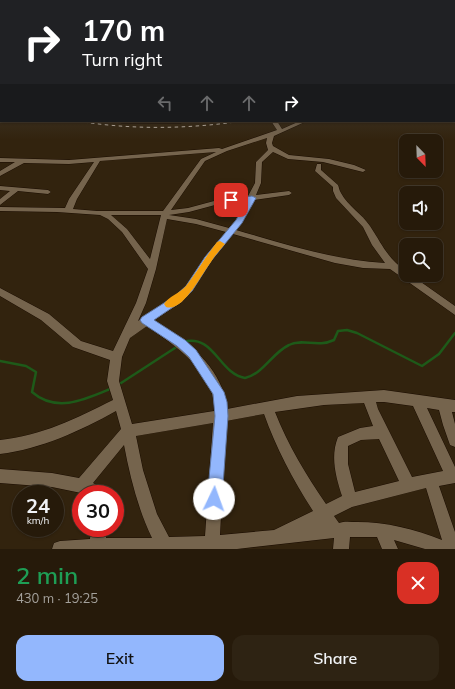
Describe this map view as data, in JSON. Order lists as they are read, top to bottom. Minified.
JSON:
{"north":"bottom right","page":{"turn":["170 m","Turn right"],"speed":"24 km/h","limit":"30","heading":["2 min","430 m · 19:25"],"buttons":["Exit","Share"]}}
